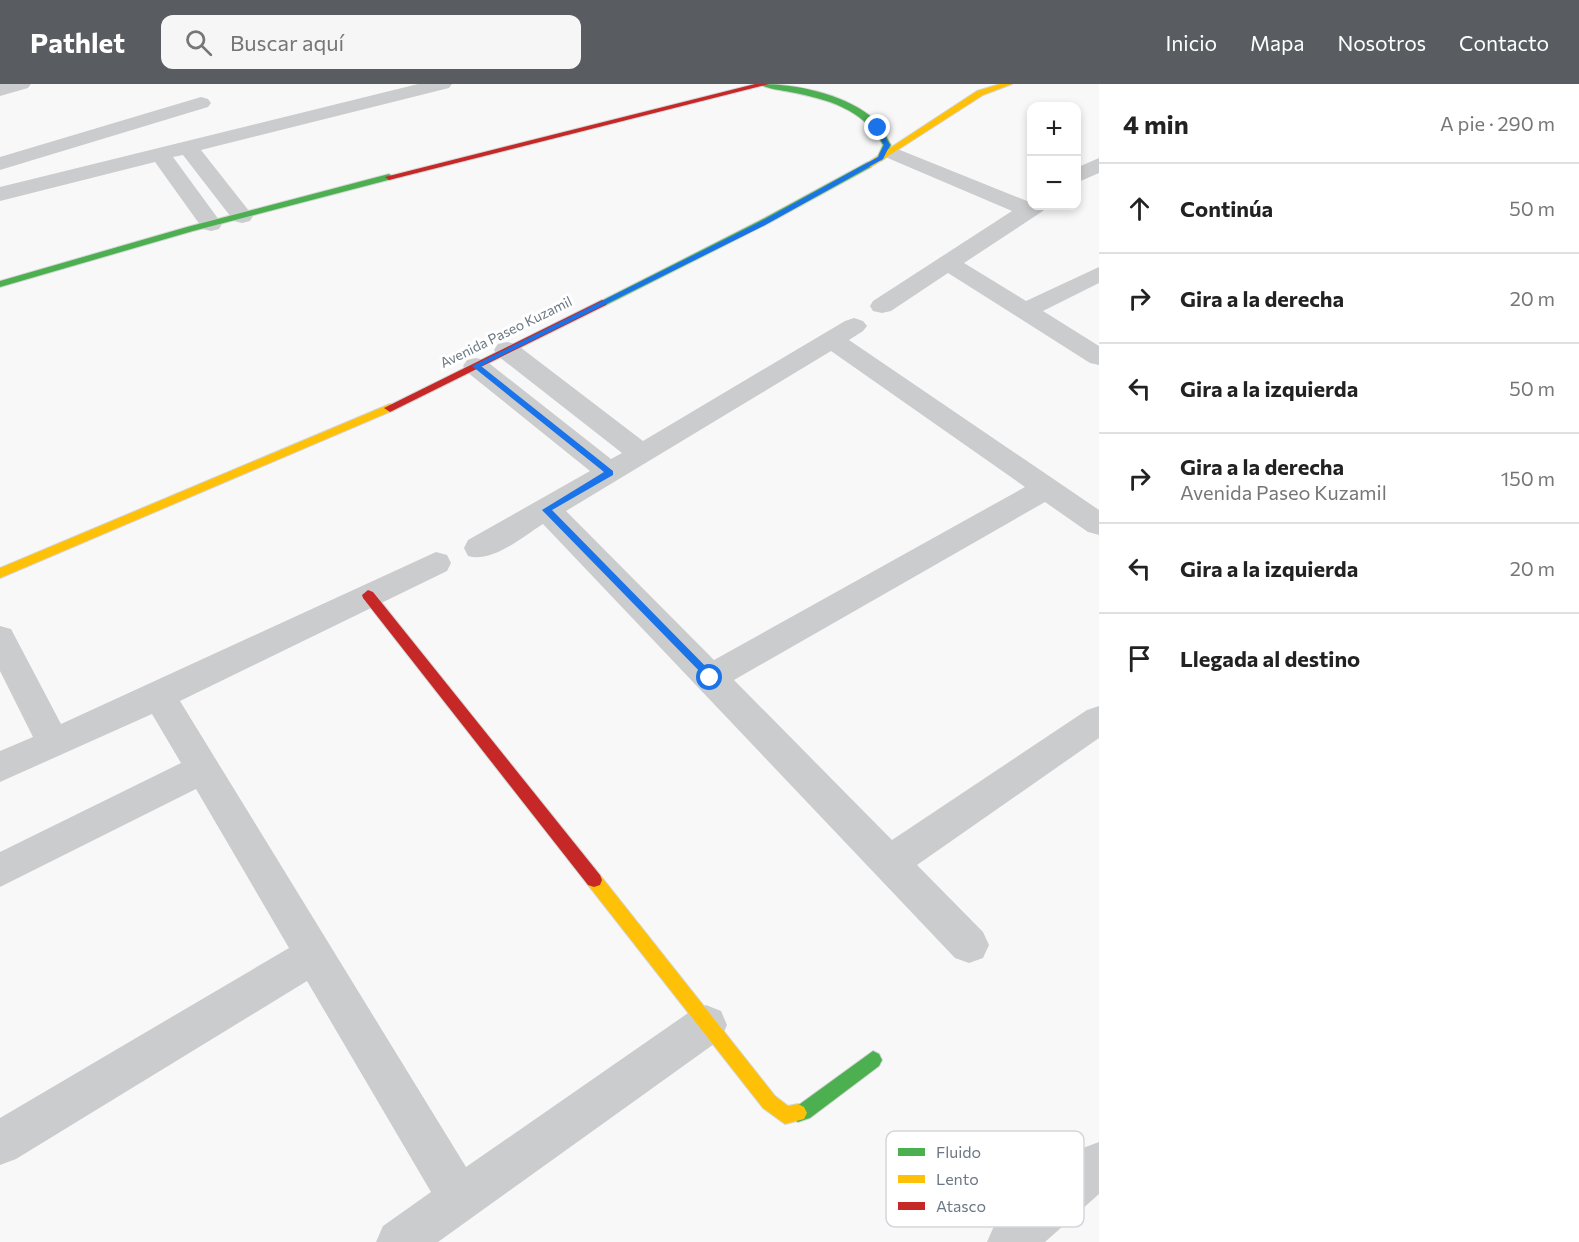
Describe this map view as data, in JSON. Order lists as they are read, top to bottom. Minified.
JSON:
{"streets":{"main road":["Avenida Paseo Kuzamil"]},"legend":["Fluido","Lento","Atasco"],"page":{"header":"Pathlet","search":"Buscar aquí","nav":["Inicio","Mapa","Nosotros","Contacto"],"heading":["4 min","A pie · 290 m"],"map_buttons":["+","−"],"list":[["Continúa","50 m"],["Gira a la derecha","20 m"],["Gira a la izquierda","50 m"],["Gira a la derecha","Avenida Paseo Kuzamil","150 m"],["Gira a la izquierda","20 m"],"Llegada al destino"]}}
